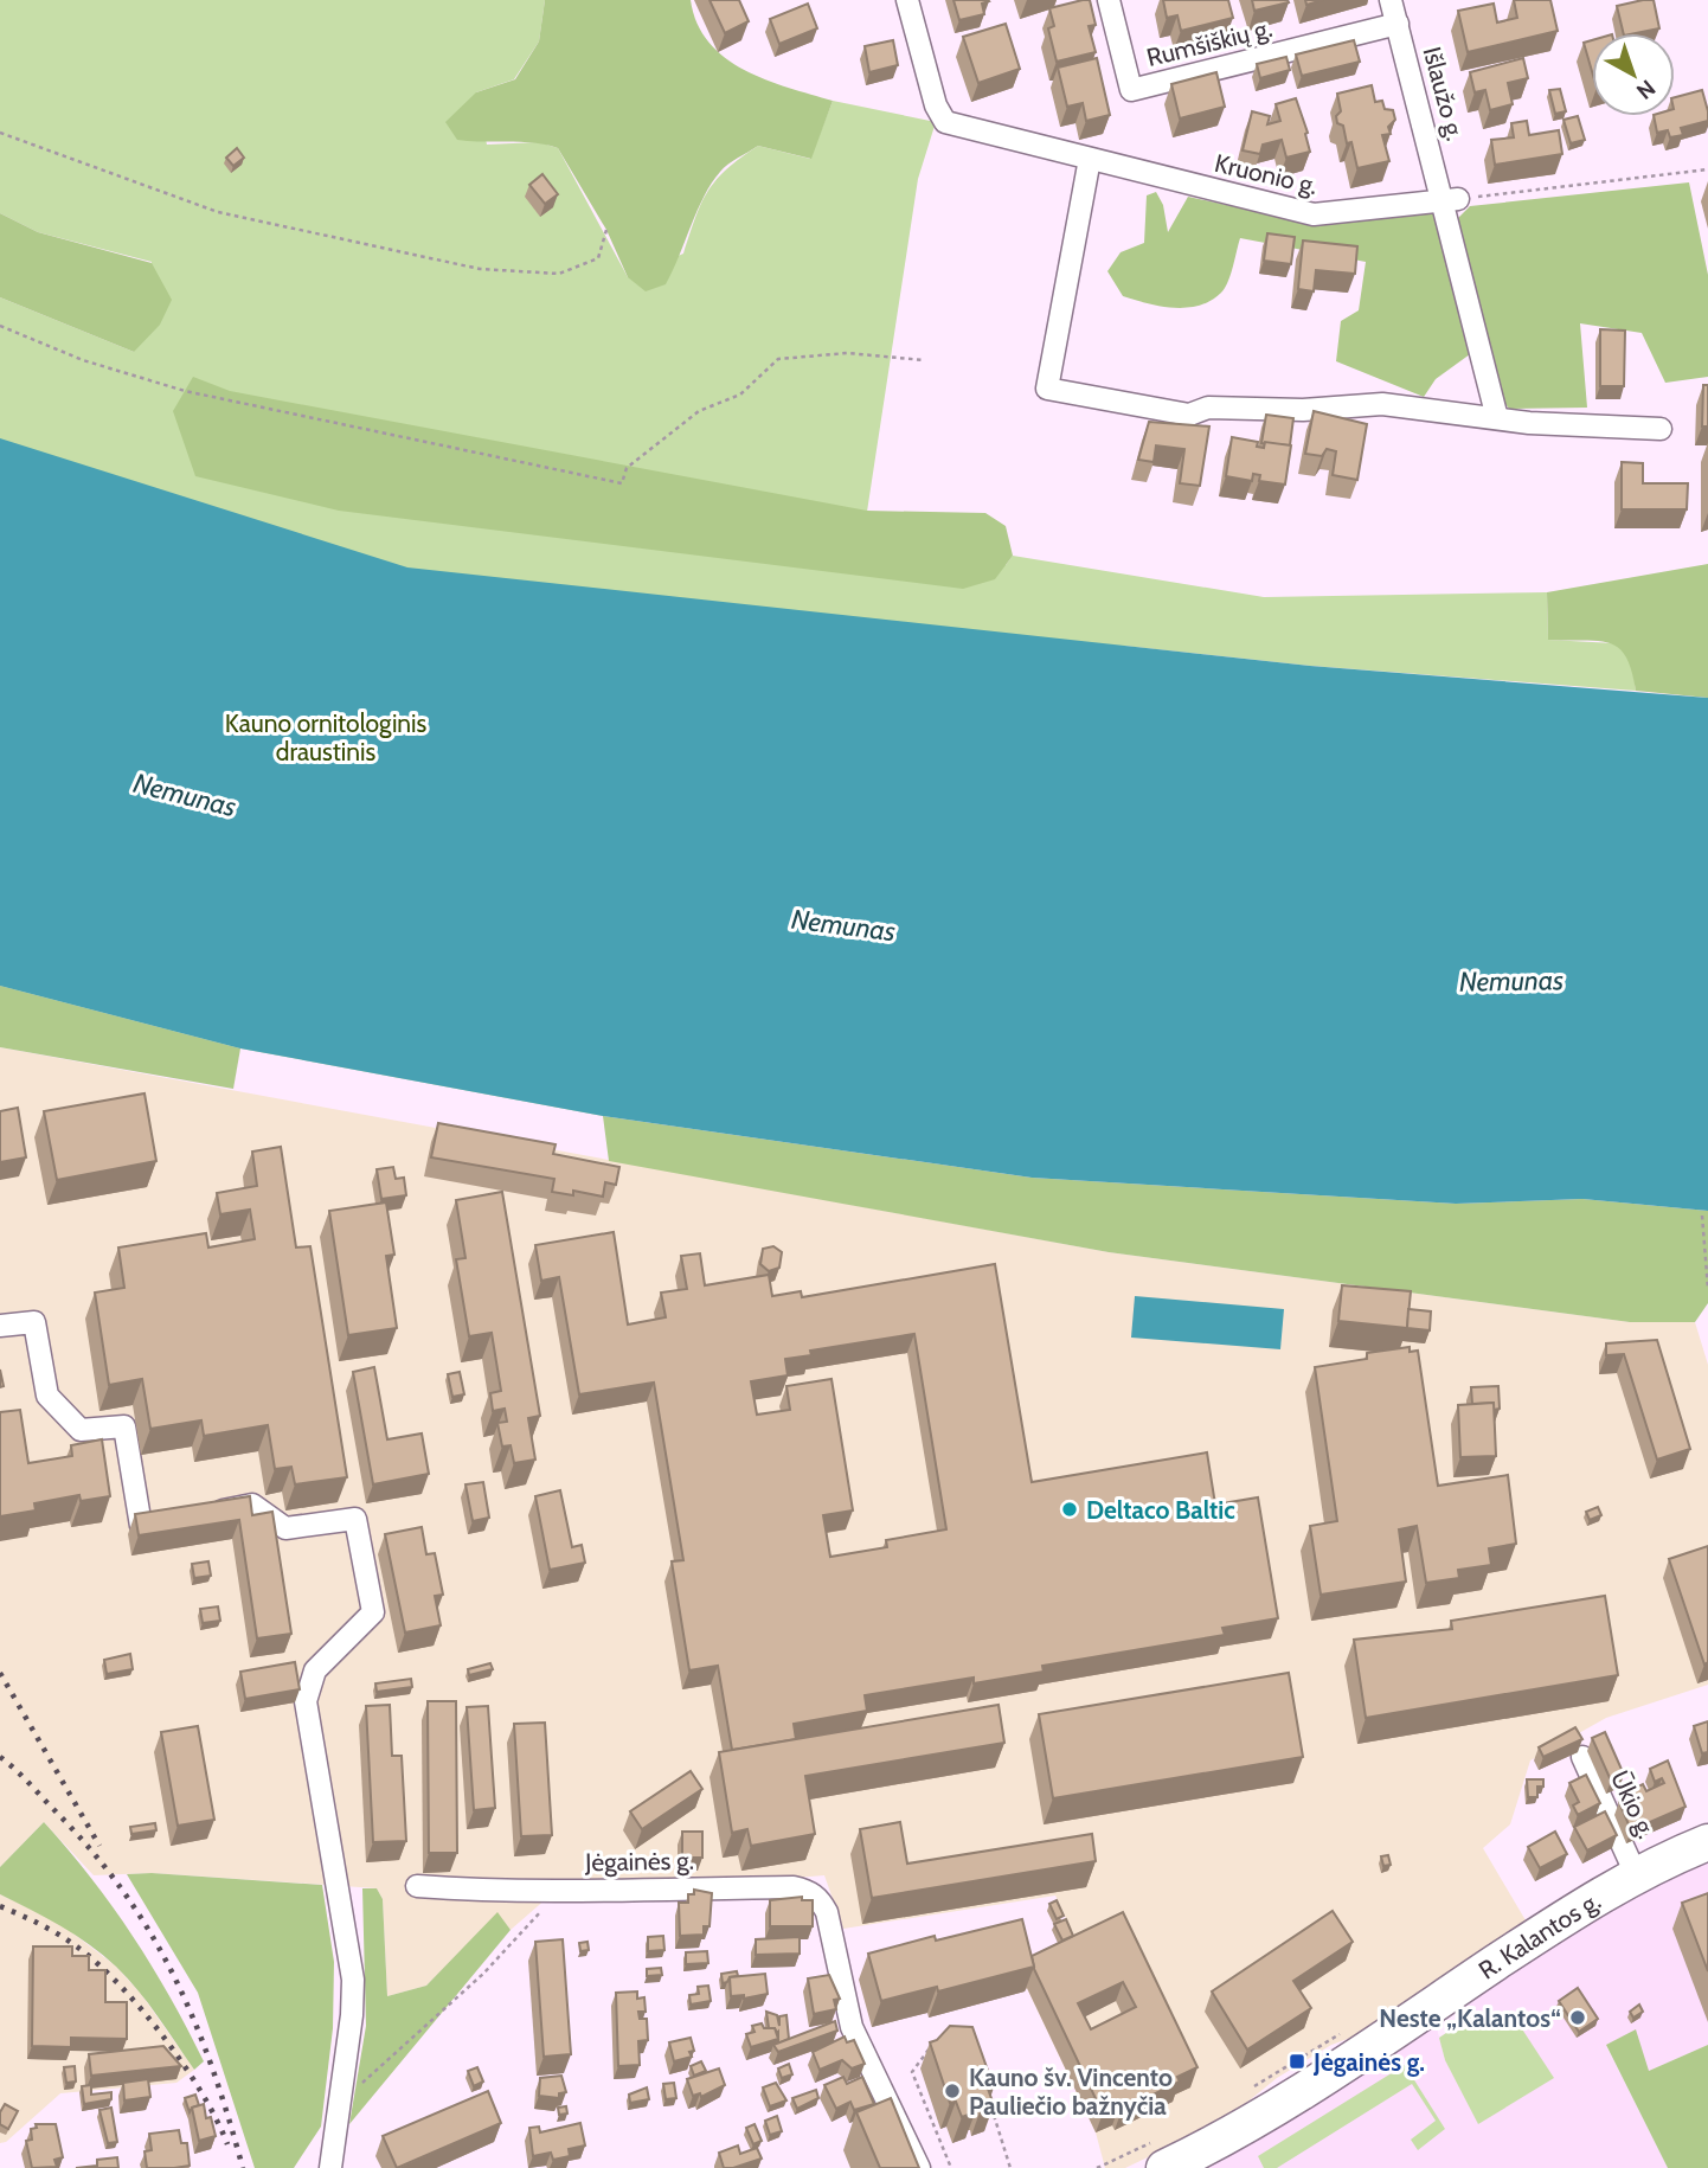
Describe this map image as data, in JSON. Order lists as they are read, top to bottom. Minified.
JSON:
{"streets":{"main road":["R. Kalantos g."],"street":["Rumšiškių g.","Išlaužo g.","Kruonio g.","Ūkio g.","Jėgainės g."]},"crossings":[["Rumšiškių g.","Išlaužo g."],["Išlaužo g.","Kruonio g."],["Ūkio g.","R. Kalantos g."]],"water":["Nemunas"],"parks":["Kauno ornitologinis draustinis"],"places":{"other":["Deltaco Baltic","Neste „Kalantos“","Kauno šv. Vincento Pauliečio bažnyčia"],"transit":["Jėgainės g."]},"north":"bottom right"}
